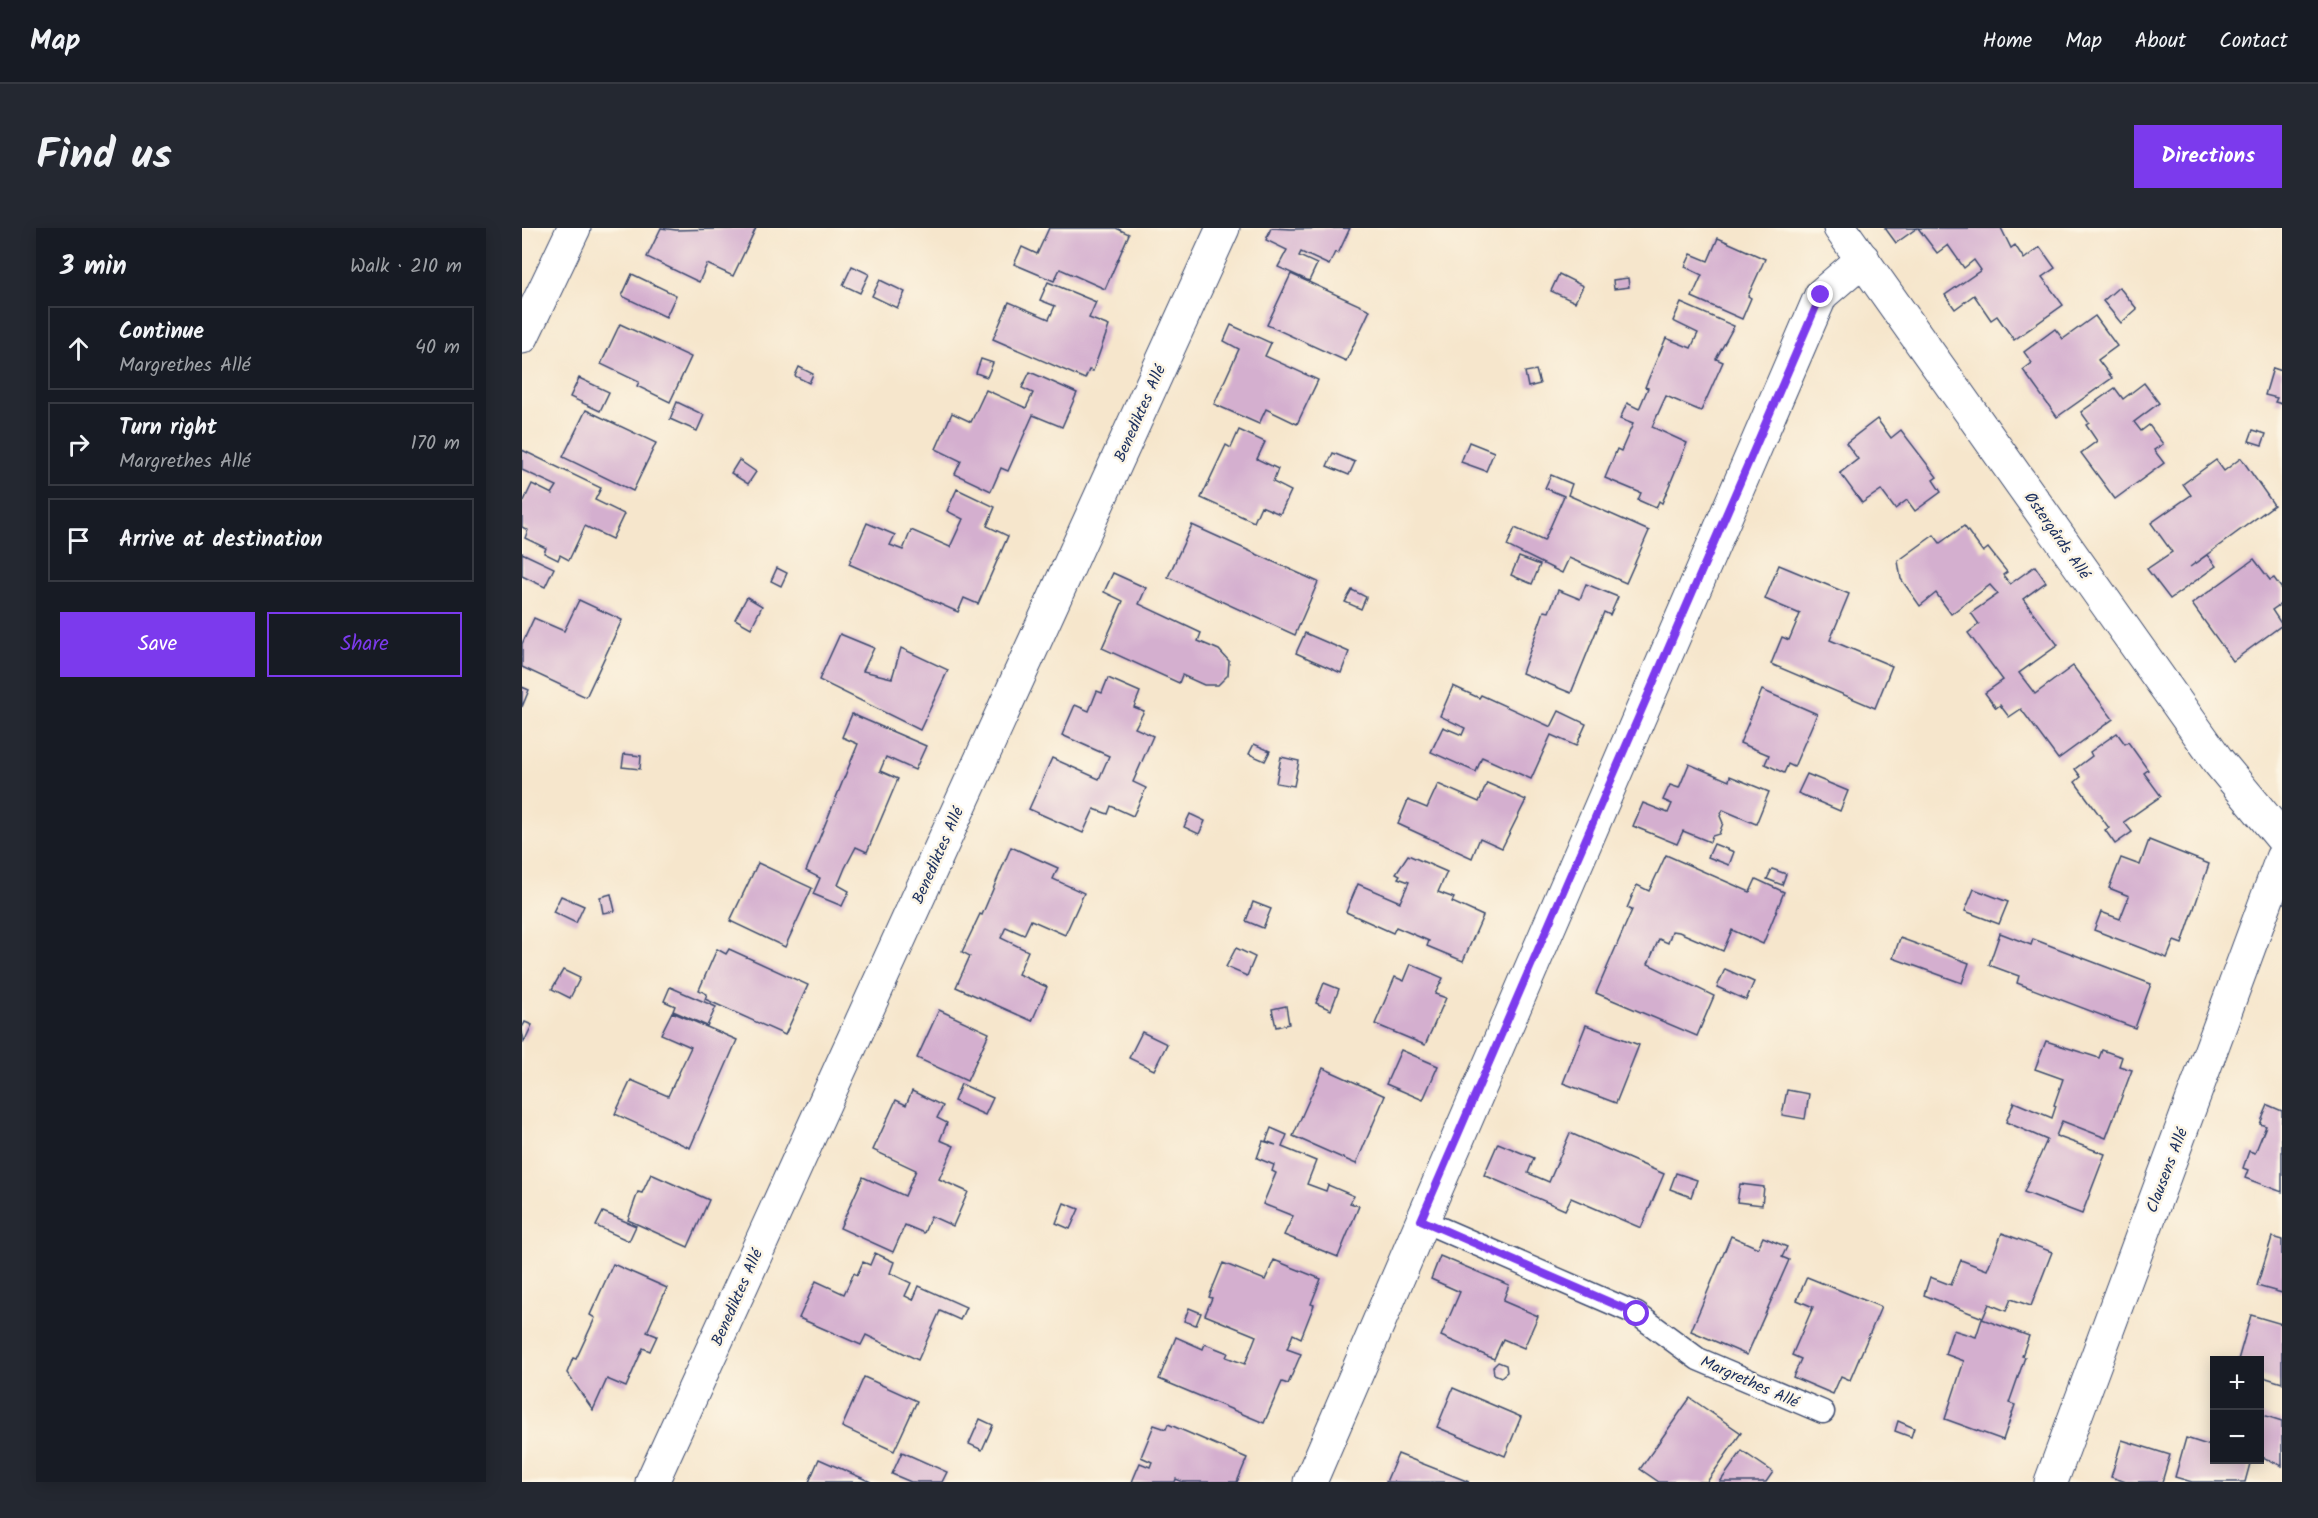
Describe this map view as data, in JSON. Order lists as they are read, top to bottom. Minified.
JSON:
{"streets":{"street":["Benediktes Allé","Østergårds Allé","Clausens Allé"],"lane":["Margrethes Allé"]},"page":{"header":"Map","nav":["Home","Map","About","Contact"],"title":"Find us","buttons":["Directions",["Save","Share"]],"heading":["3 min","Walk · 210 m"],"list":[["Continue","Margrethes Allé","40 m"],["Turn right","Margrethes Allé","170 m"],"Arrive at destination"],"map_buttons":["+","−"]}}
